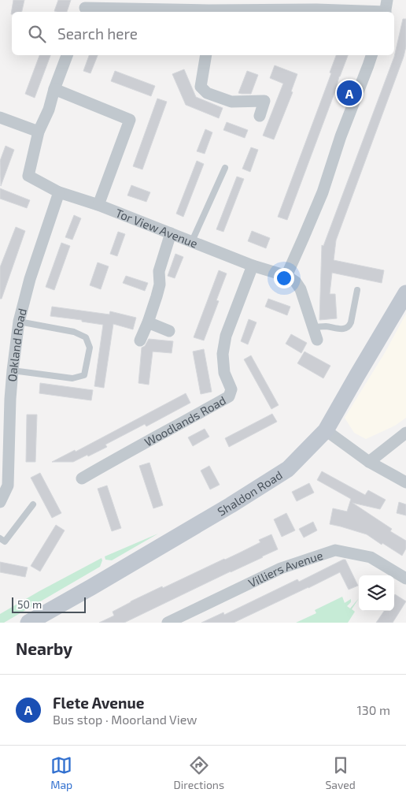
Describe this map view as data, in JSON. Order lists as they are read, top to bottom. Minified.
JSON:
{"streets":{"street":["Tor View Avenue","Oakland Road","Woodlands Road","Shaldon Road","Villiers Avenue"]},"crossings":[["Tor View Avenue","Oakland Road"],["Tor View Avenue","Woodlands Road"]],"scale_bar":"50 m","page":{"search":"Search here","pins":"A","scale":"50 m","heading":"Nearby","list":[{"mark":"A","name":"Flete Avenue","note":"Bus stop · Moorland View","value":"130 m"}],"nav":["Map","Directions","Saved"]}}
